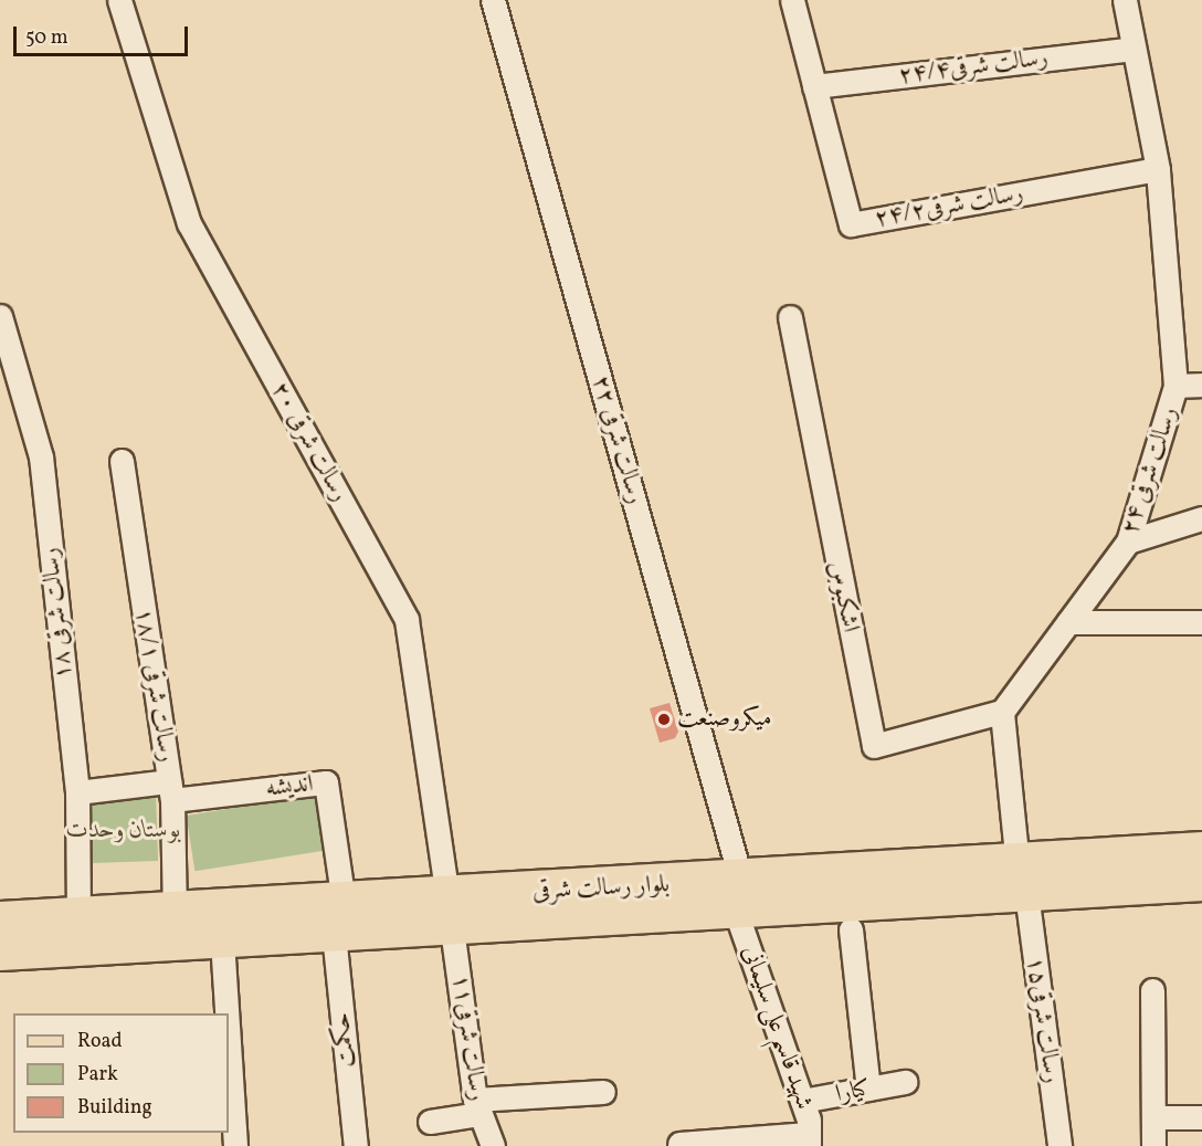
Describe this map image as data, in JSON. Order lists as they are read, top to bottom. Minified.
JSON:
{"streets":{"main road":["بلوار رسالت شرقی"],"street":["رسالت شرقی۲۴/۴","رسالت شرقی۲۴/۲","رسالت شرقی ۲۲","رسالت شرقی ۲۰","رسالت شرقی ۲۴","اشکبوس","رسالت شرقی ۱۸","رسالت شرقی ۱۸/۱","اندیشه","رسالت شرقی۱۵","شهید قاسم علی سلیمانی","رسالت شرقی۱۱","حکمت","کیارا"]},"crossings":[["رسالت شرقی۲۴/۴","رسالت شرقی۲۴/۲"],["رسالت شرقی۲۴/۴","رسالت شرقی ۲۴"],["رسالت شرقی۲۴/۲","رسالت شرقی ۲۴"],["رسالت شرقی ۲۲","بلوار رسالت شرقی"],["رسالت شرقی ۲۲","شهید قاسم علی سلیمانی"],["رسالت شرقی ۲۰","بلوار رسالت شرقی"],["رسالت شرقی ۲۰","رسالت شرقی۱۱"],["رسالت شرقی ۲۴","اشکبوس"],["رسالت شرقی ۱۸","بلوار رسالت شرقی"],["رسالت شرقی ۱۸/۱","اندیشه"],["رسالت شرقی ۱۸/۱","بلوار رسالت شرقی"],["اندیشه","بلوار رسالت شرقی"],["اندیشه","حکمت"],["بلوار رسالت شرقی","رسالت شرقی۱۵"],["بلوار رسالت شرقی","شهید قاسم علی سلیمانی"],["بلوار رسالت شرقی","رسالت شرقی۱۱"],["بلوار رسالت شرقی","حکمت"],["شهید قاسم علی سلیمانی","کیارا"]],"parks":["بوستان وحدت"],"places":["میکروصنعت"],"legend":["Road","Park","Building"],"scale_bar":"50 m"}
